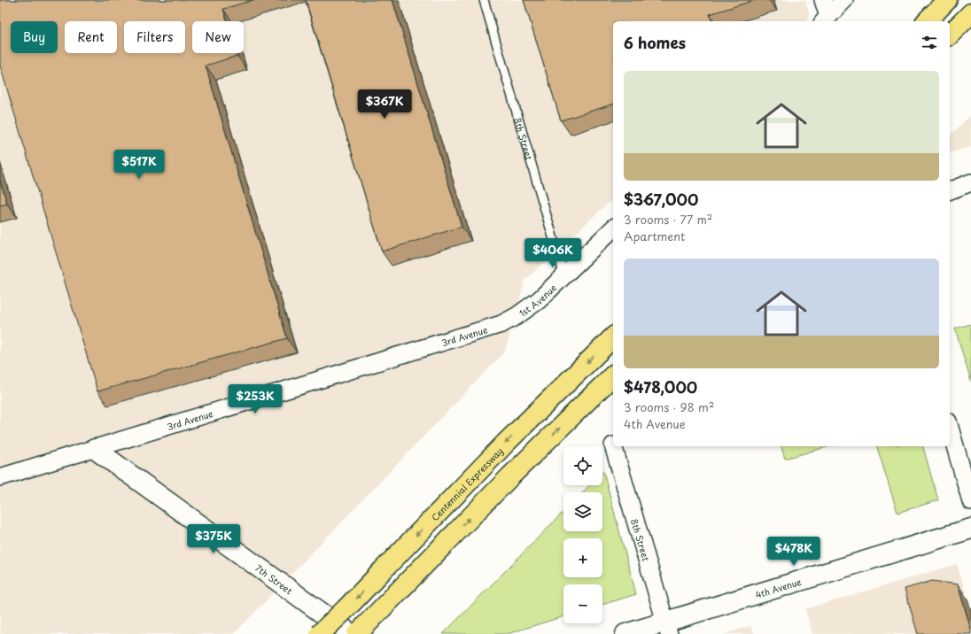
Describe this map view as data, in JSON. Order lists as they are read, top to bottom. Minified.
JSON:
{"streets":{"highway":["Centennial Expressway"],"street":["8th Street","1st Avenue","3rd Avenue","7th Street","4th Avenue"]},"crossings":[["8th Street","1st Avenue"],["8th Street","4th Avenue"],["1st Avenue","3rd Avenue"],["3rd Avenue","7th Street"]],"page":{"chip":["Buy","Rent","Filters","New"],"heading":"6 homes","list":[{"name":"$367,000","note":"3 rooms · 77 m² · Apartment"},{"name":"$478,000","note":"3 rooms · 98 m² · 4th Avenue"}],"price":["$367K","$517K","$406K","$253K","$375K","$478K"],"map_buttons":["+","−"]}}
